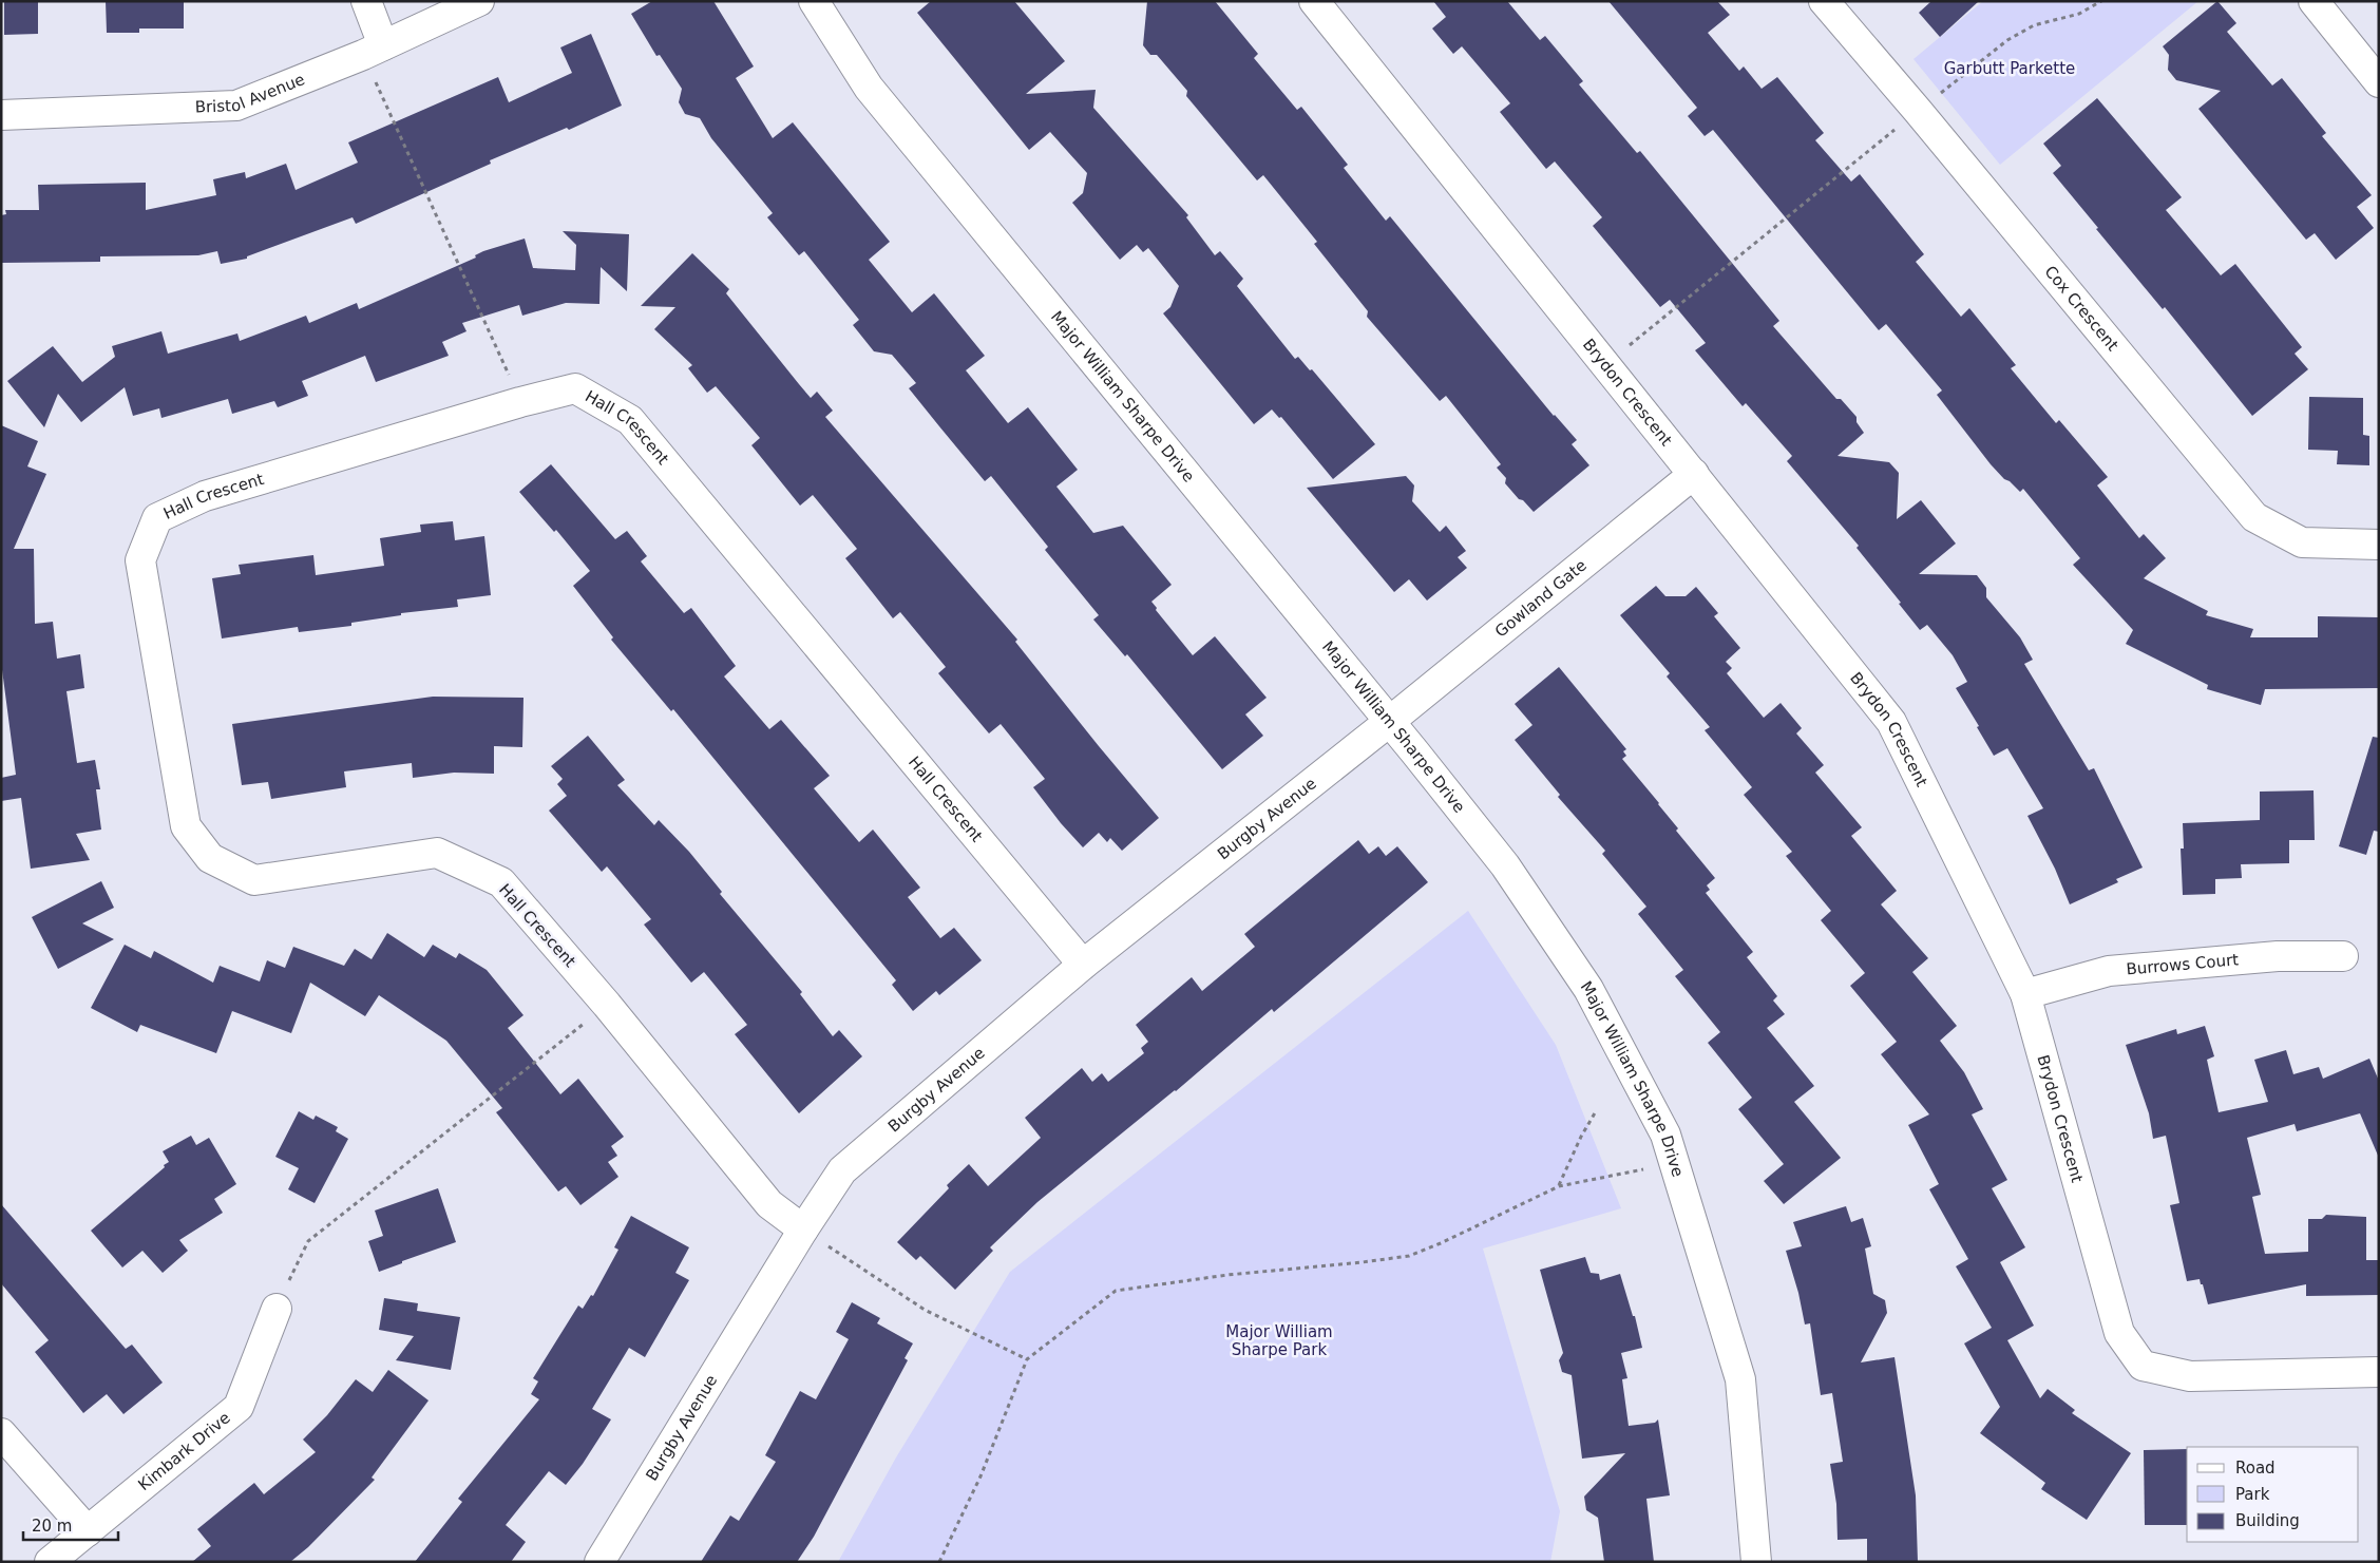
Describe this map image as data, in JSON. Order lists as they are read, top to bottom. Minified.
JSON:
{"streets":{"street":["Bristol Avenue","Cox Crescent","Brydon Crescent","Major William Sharpe Drive","Hall Crescent","Gowland Gate","Burgby Avenue","Burrows Court","Kimbark Drive"]},"crossings":[["Brydon Crescent","Gowland Gate"],["Brydon Crescent","Burrows Court"],["Major William Sharpe Drive","Gowland Gate"],["Major William Sharpe Drive","Burgby Avenue"],["Hall Crescent","Burgby Avenue"],["Gowland Gate","Burgby Avenue"]],"parks":["Garbutt Parkette","Major William Sharpe Park"],"legend":["Road","Park","Building"],"scale_bar":"20 m"}
